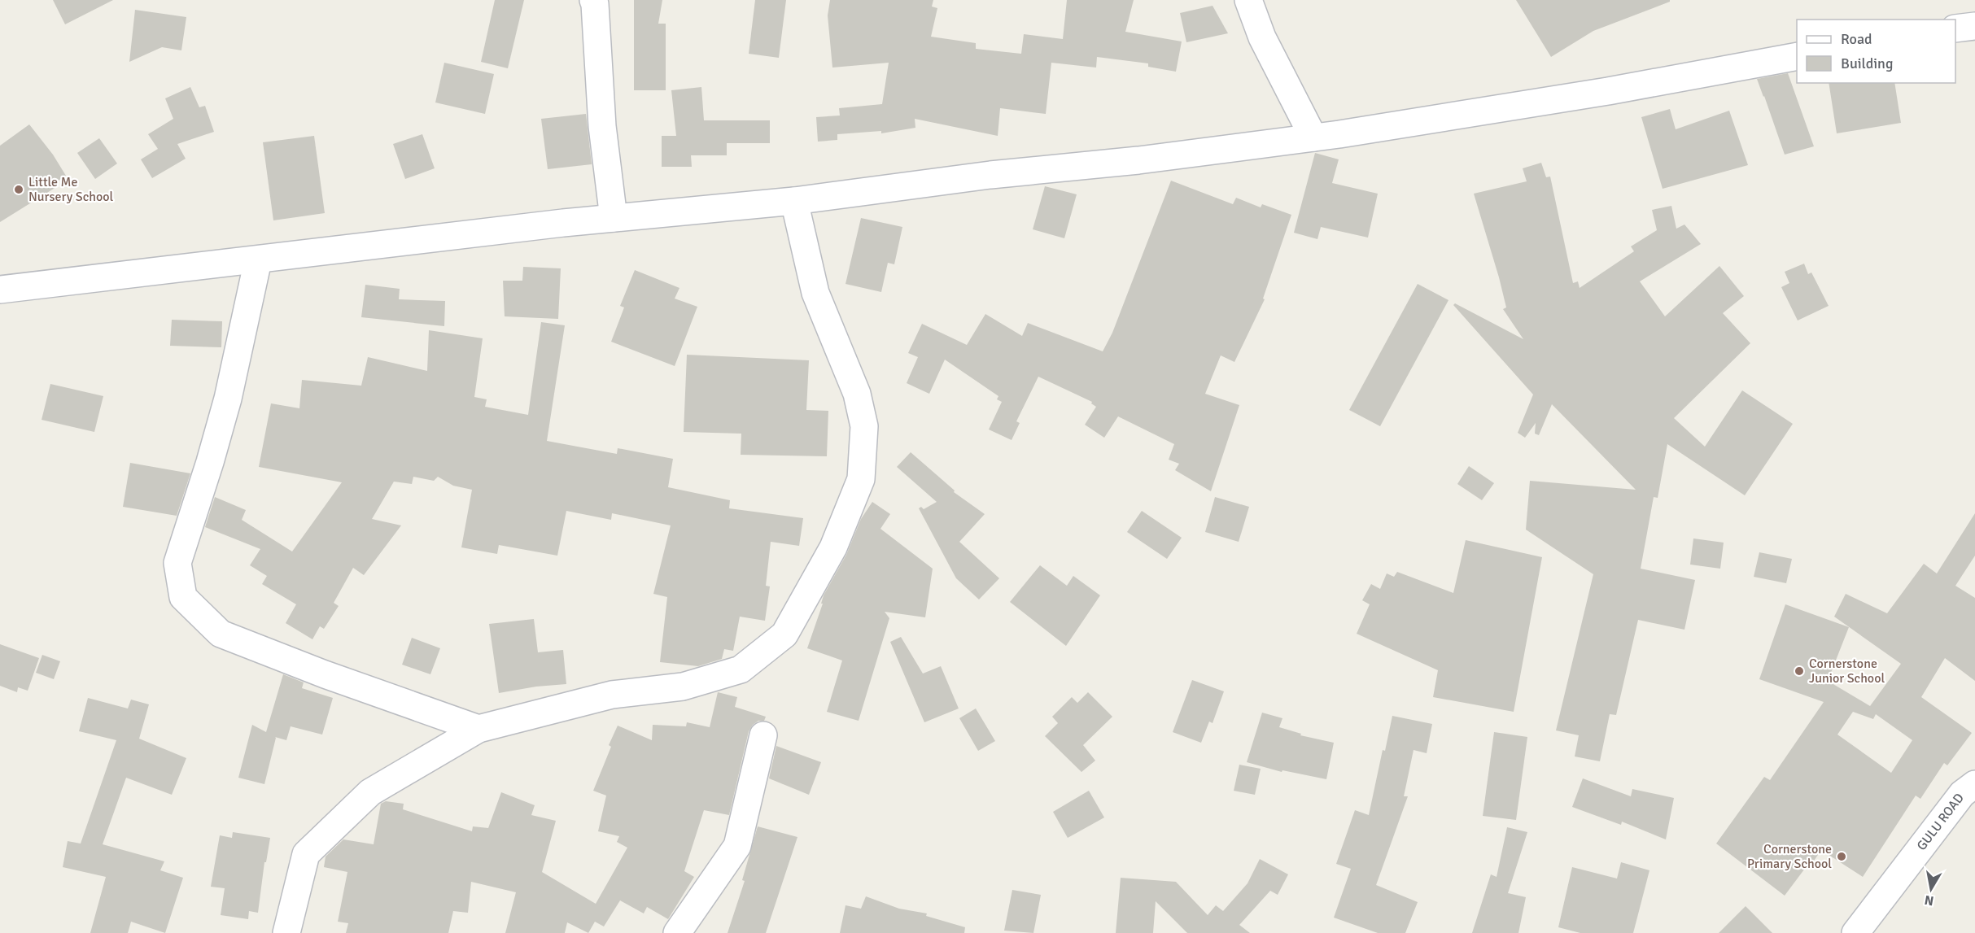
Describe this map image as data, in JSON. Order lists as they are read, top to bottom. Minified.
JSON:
{"streets":{"street":["GULU ROAD"]},"places":["Little Me Nursery School","Cornerstone Junior School","Cornerstone Primary School"],"legend":["Road","Building"],"north":"bottom"}
